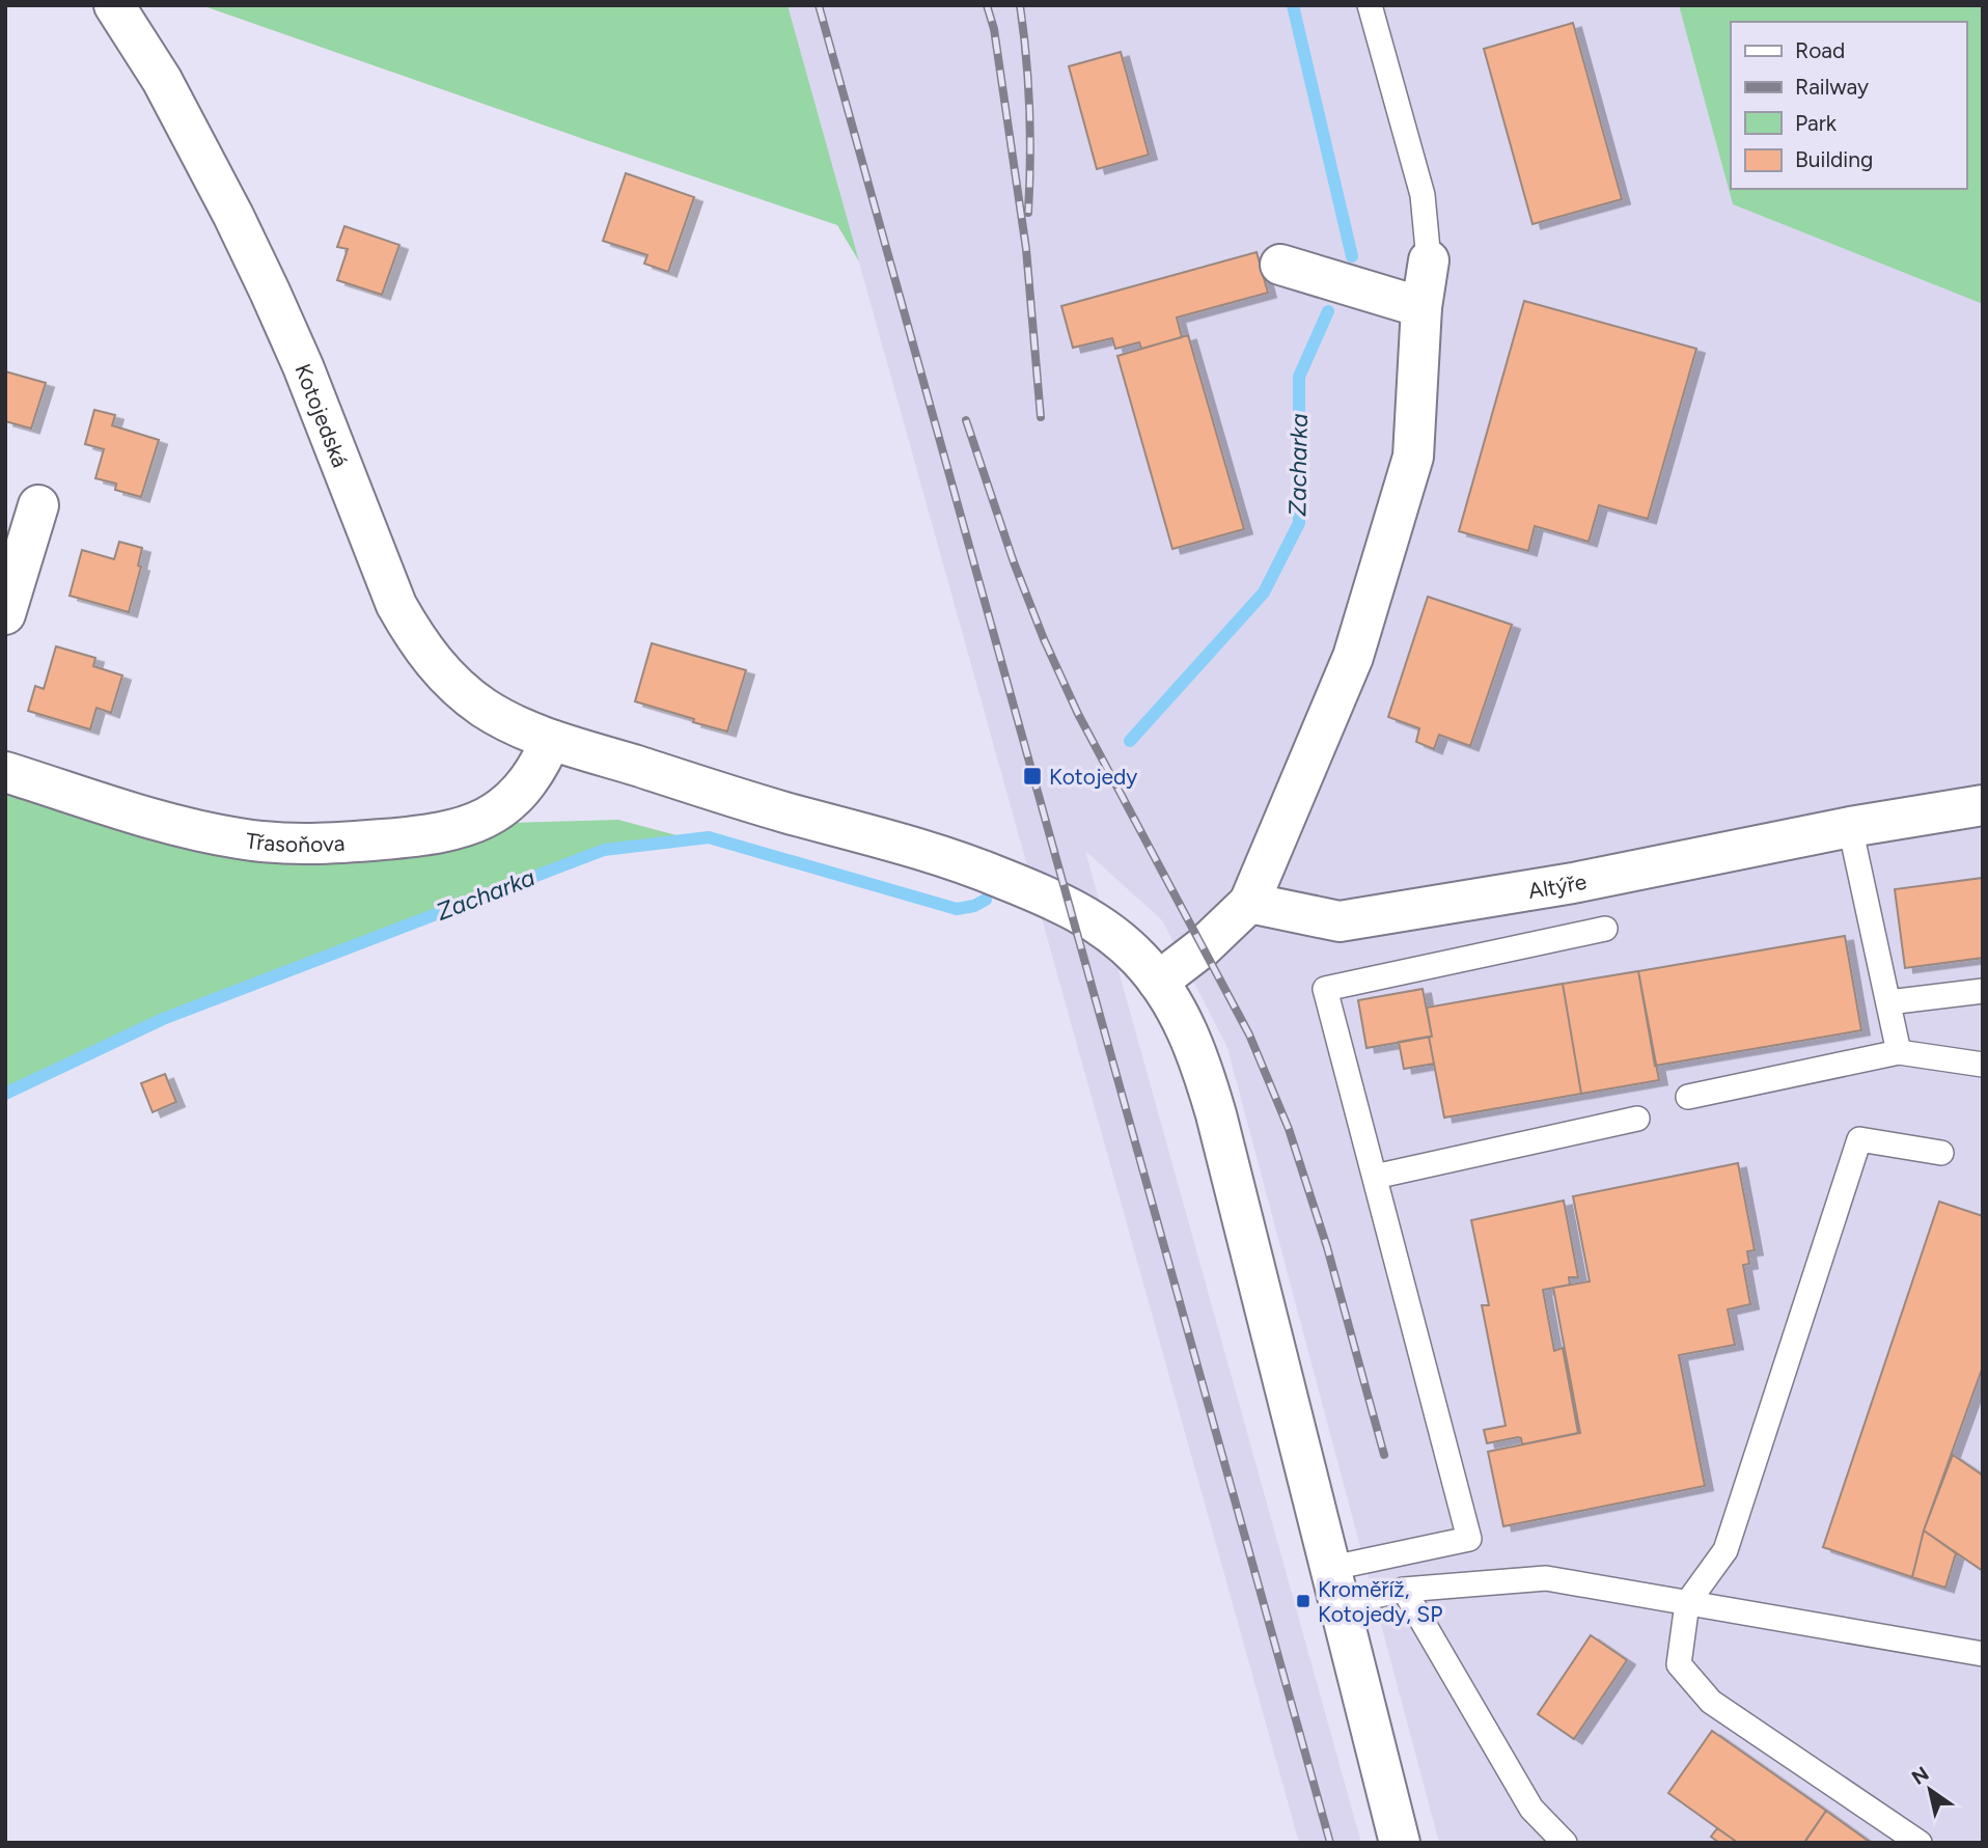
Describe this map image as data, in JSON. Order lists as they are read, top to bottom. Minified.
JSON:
{"streets":{"street":["Kotojedská","Třasoňova","Altýře"]},"crossings":[["Kotojedská","Třasoňova"]],"water":["Zacharka"],"places":{"transit":["Kotojedy","Kroměříž, Kotojedy, SP"]},"legend":["Road","Railway","Park","Building"],"north":"top left"}
